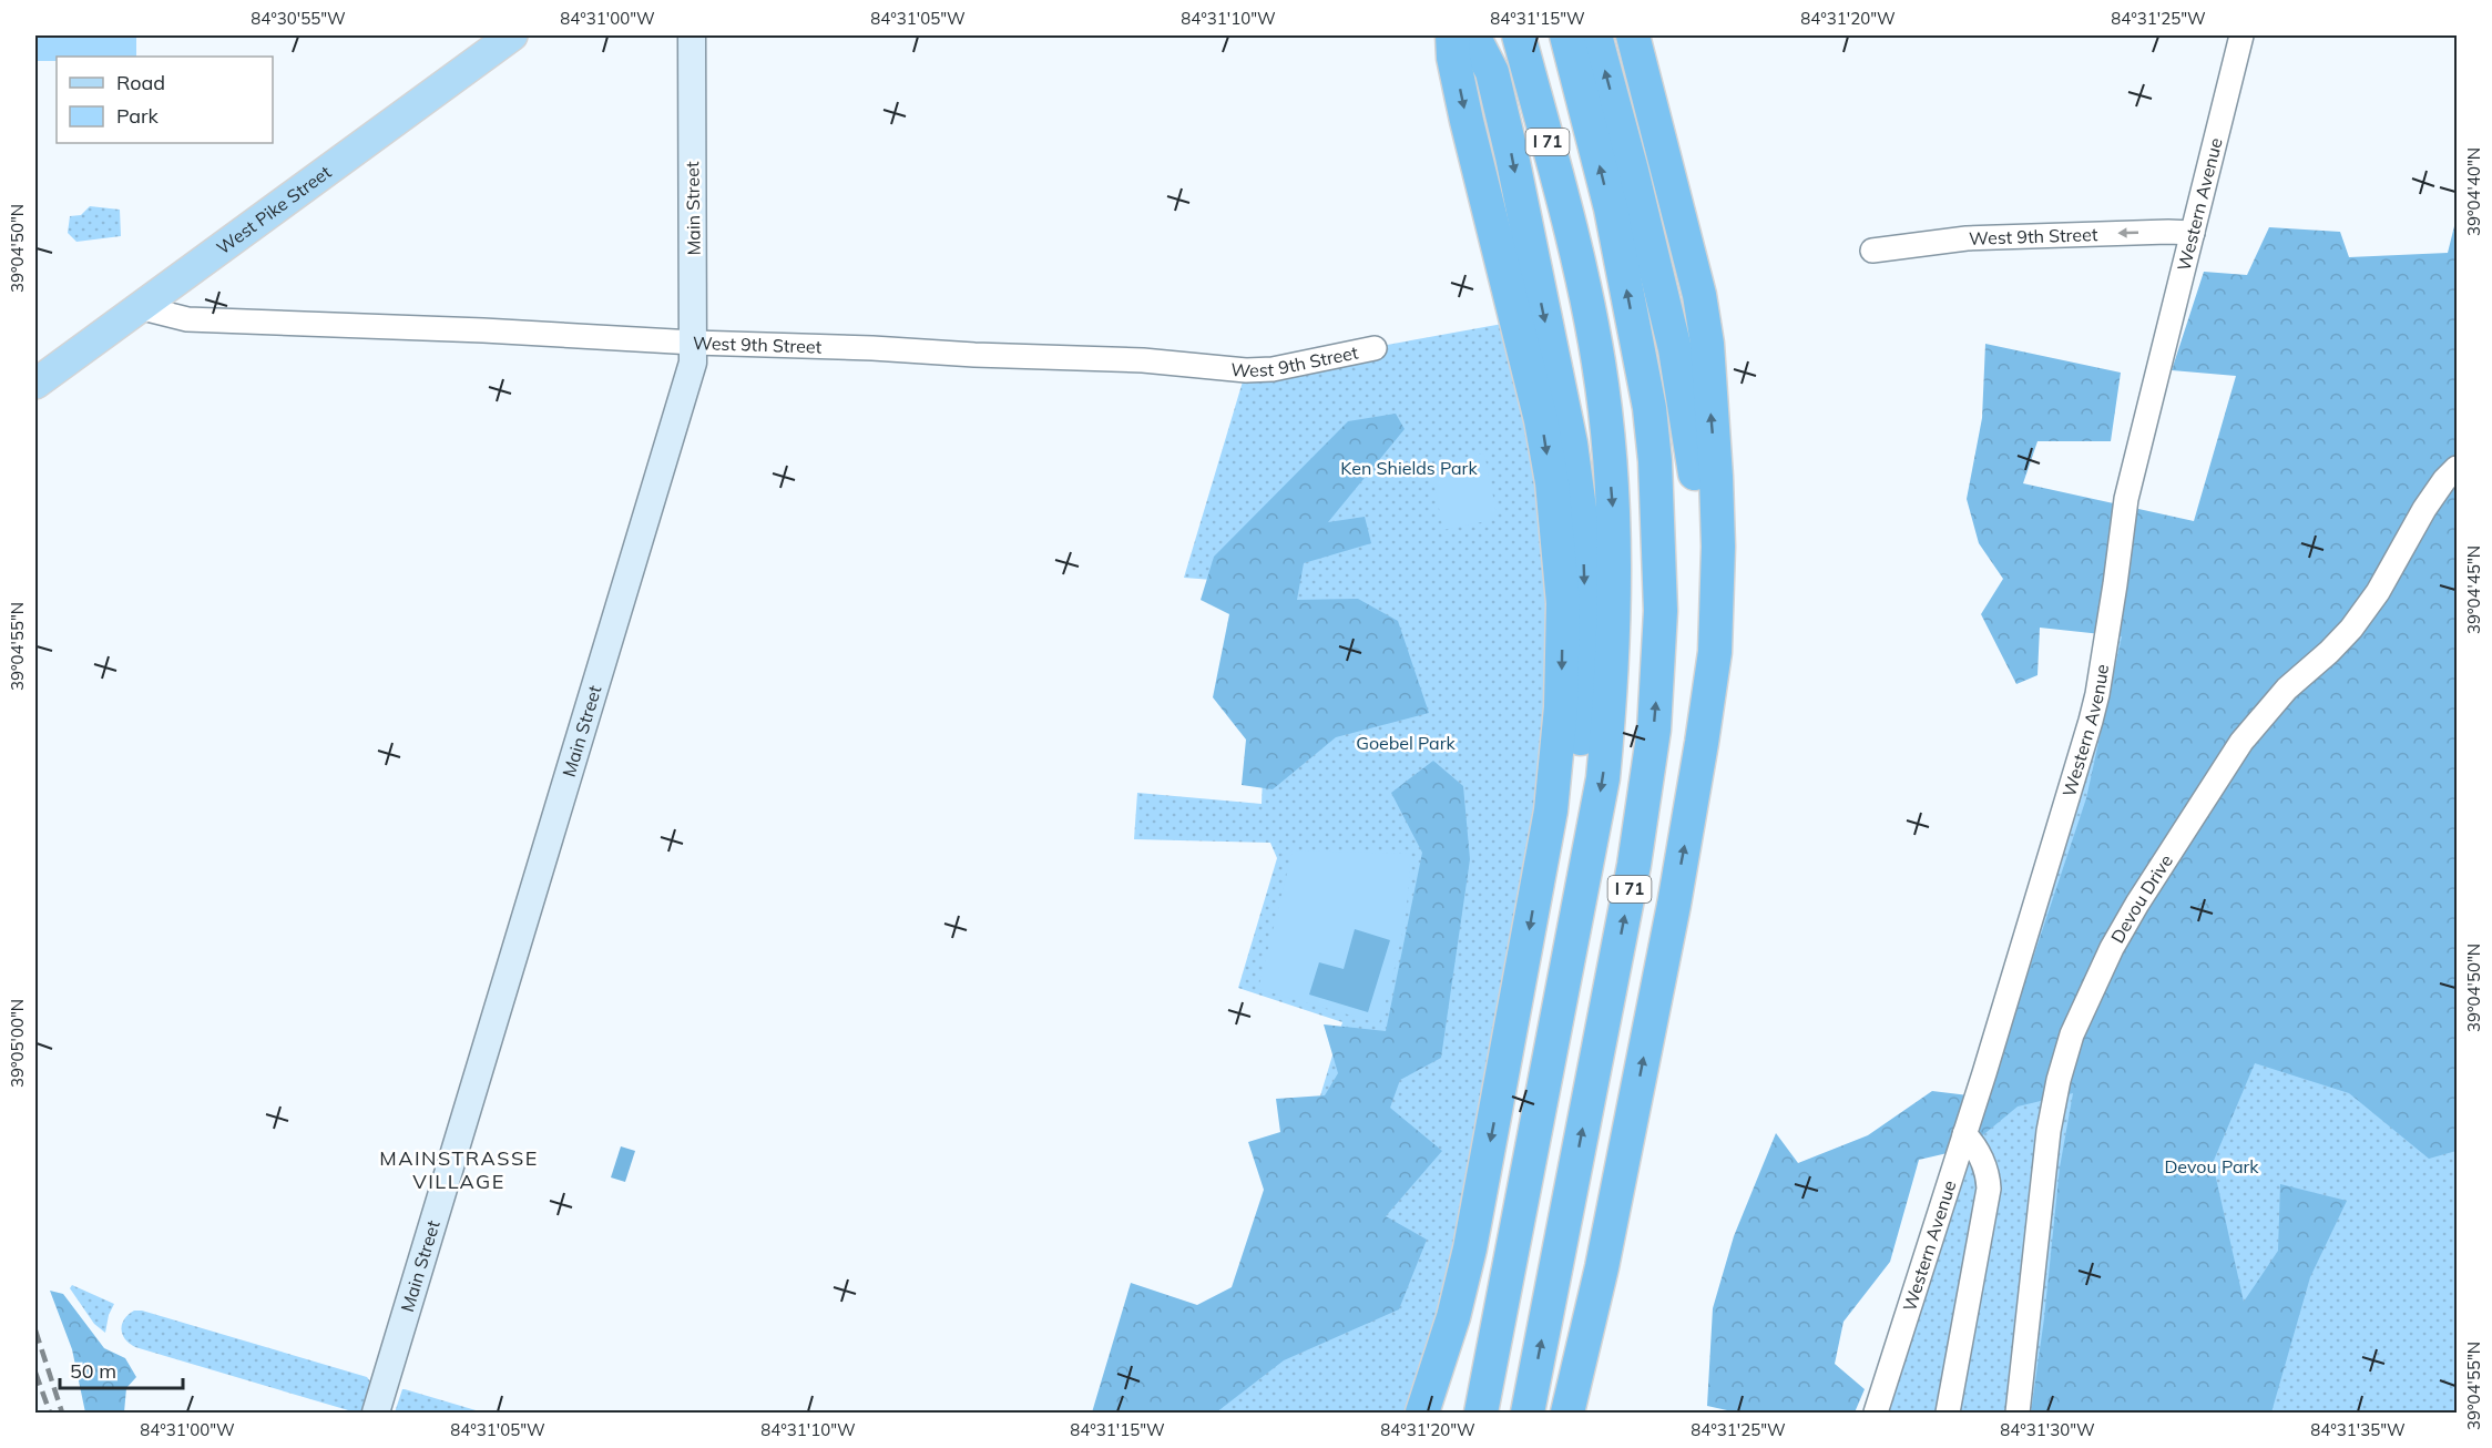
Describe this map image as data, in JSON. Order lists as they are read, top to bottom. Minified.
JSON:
{"streets":{"highway":["I 71"],"main road":["Main Street","West Pike Street"],"street":["Western Avenue","West 9th Street","Devou Drive"]},"crossings":[["Western Avenue","West 9th Street"],["Main Street","West 9th Street"],["West Pike Street","West 9th Street"]],"districts":["MAINSTRASSE VILLAGE"],"parks":["Ken Shields Park","Goebel Park","Devou Park"],"legend":["Road","Park"],"scale_bar":"50 m","coordinates":["84°30'55\"W","84°31'00\"W","84°31'05\"W","84°31'10\"W","84°31'15\"W","84°31'20\"W","84°31'25\"W","39°04'40\"N","39°04'50\"N","39°04'45\"N","39°04'55\"N","39°05'00\"N","84°31'30\"W","84°31'35\"W"]}
